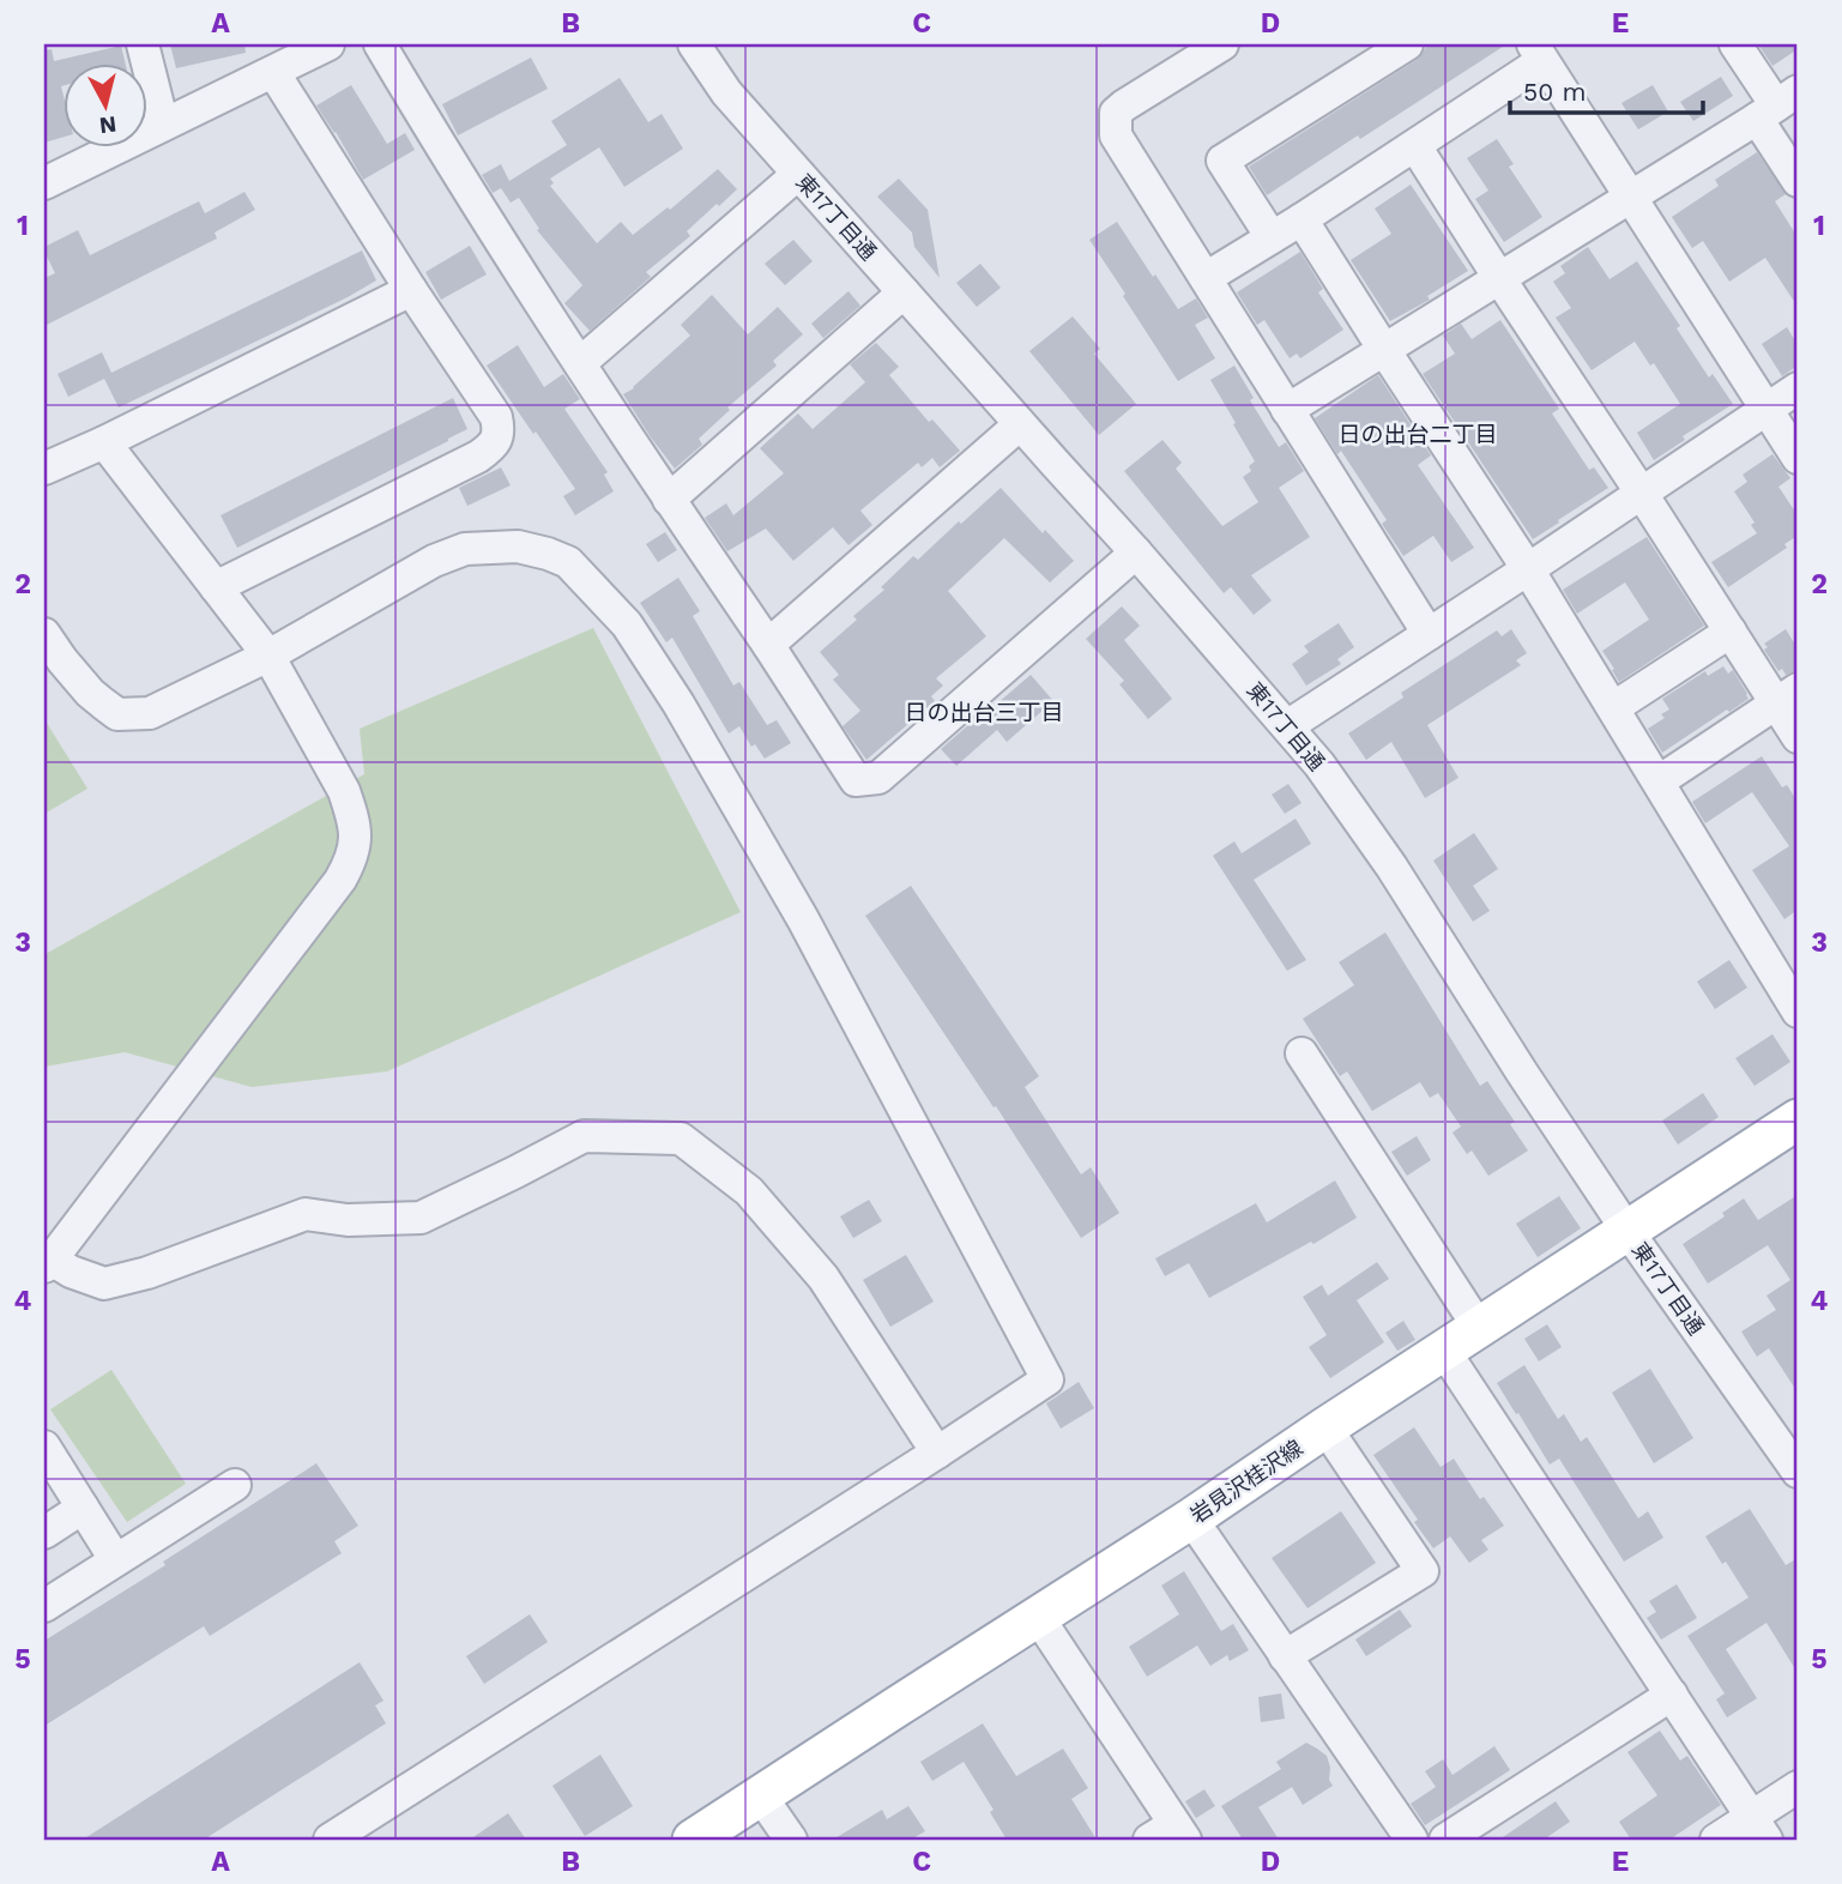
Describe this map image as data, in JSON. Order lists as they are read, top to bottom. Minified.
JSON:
{"streets":{"main road":["岩見沢桂沢線"],"street":["東17丁目通"]},"crossings":[["東17丁目通","岩見沢桂沢線"]],"districts":["日の出台二丁目","日の出台三丁目"],"scale_bar":"50 m","north":"bottom","grid":{"columns":["A","B","C","D","E"],"rows":["1","2","3","4","5"]}}
